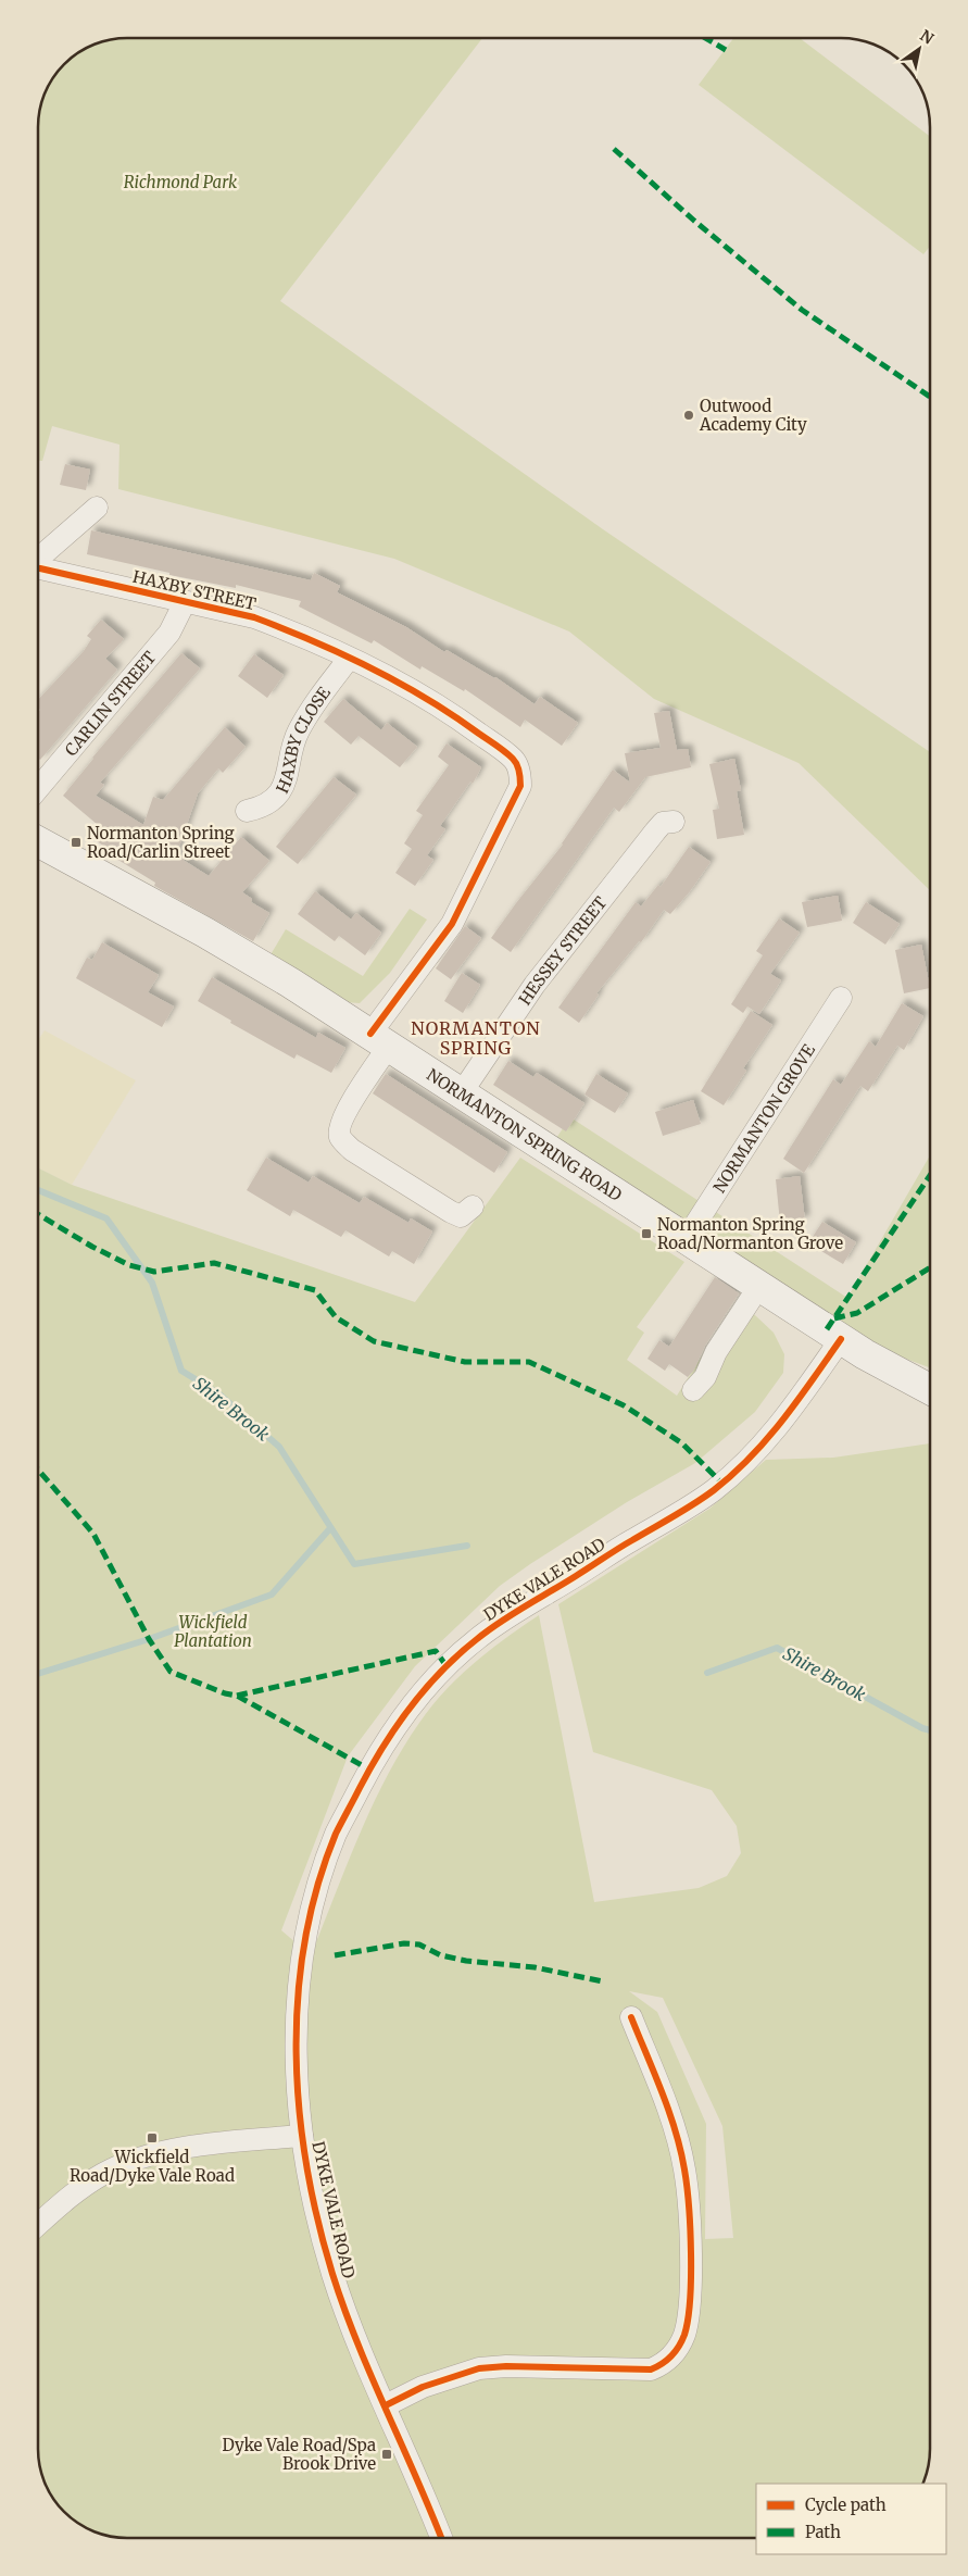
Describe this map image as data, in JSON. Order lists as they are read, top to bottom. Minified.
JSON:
{"streets":{"main road":["NORMANTON SPRING ROAD"],"street":["HAXBY STREET","CARLIN STREET","HAXBY CLOSE","HESSEY STREET","NORMANTON GROVE","DYKE VALE ROAD"]},"crossings":[["HAXBY STREET","CARLIN STREET"],["HAXBY STREET","HAXBY CLOSE"],["HAXBY STREET","NORMANTON SPRING ROAD"],["HESSEY STREET","NORMANTON SPRING ROAD"],["NORMANTON GROVE","NORMANTON SPRING ROAD"],["NORMANTON SPRING ROAD","DYKE VALE ROAD"]],"districts":["NORMANTON SPRING"],"water":["Shire Brook"],"parks":["Richmond Park","Wickfield Plantation"],"places":{"other":["Outwood Academy City"],"transit":["Normanton Spring Road/Carlin Street","Normanton Spring Road/Normanton Grove","Wickfield Road/Dyke Vale Road","Dyke Vale Road/Spa Brook Drive"]},"legend":["Cycle path","Path"],"north":"top right"}
